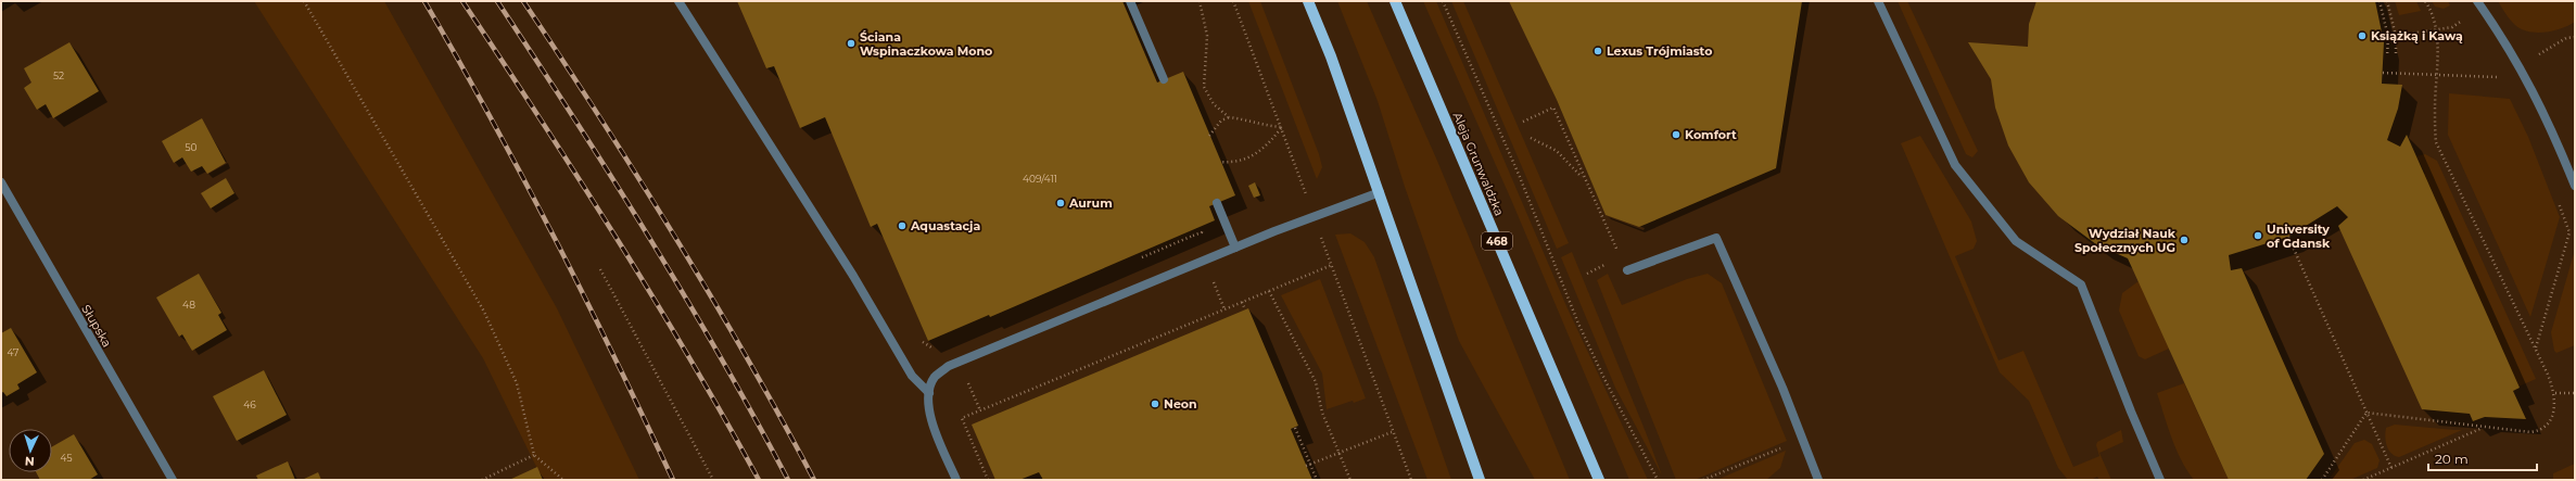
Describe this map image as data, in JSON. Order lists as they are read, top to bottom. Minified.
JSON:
{"streets":{"main road":["Aleja Grunwaldzka","468"],"street":["Słupska"]},"places":["Książką i Kawą","Ściana Wspinaczkowa Mono","Lexus Trójmiasto","Komfort","Aurum","Aquastacja","University of Gdansk","Wydział Nauk Społecznych UG","Neon"],"house_numbers":["52","50","409/411","48","47","46","45"],"scale_bar":"20 m","north":"bottom"}
